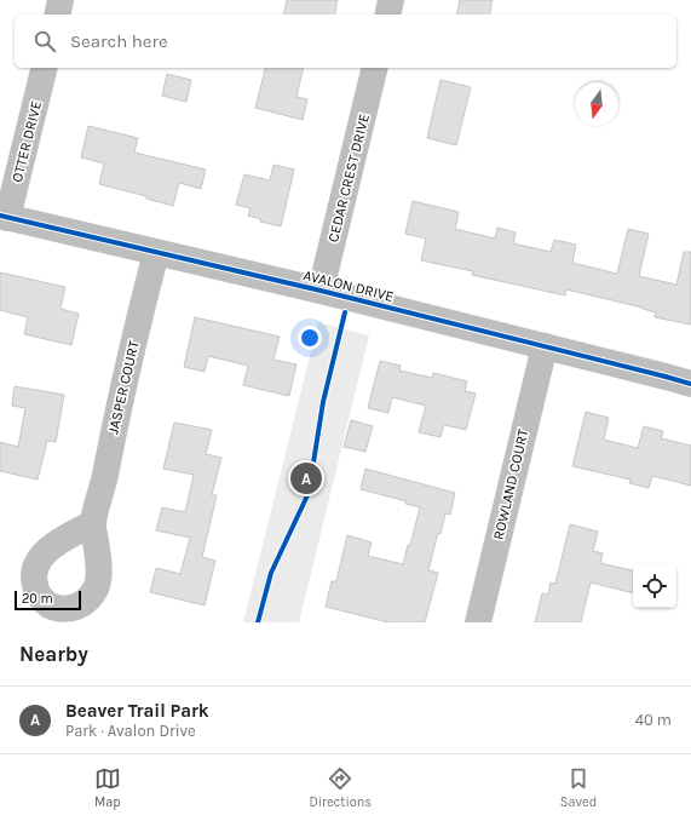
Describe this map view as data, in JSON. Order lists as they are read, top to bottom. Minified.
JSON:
{"streets":{"street":["OTTER DRIVE","CEDAR CREST DRIVE","AVALON DRIVE","JASPER COURT","ROWLAND COURT"]},"crossings":[["OTTER DRIVE","AVALON DRIVE"],["CEDAR CREST DRIVE","AVALON DRIVE"],["AVALON DRIVE","JASPER COURT"],["AVALON DRIVE","ROWLAND COURT"]],"scale_bar":"20 m","north":"bottom","page":{"search":"Search here","pins":"A","scale":"20 m","heading":"Nearby","list":[{"mark":"A","name":"Beaver Trail Park","note":"Park · Avalon Drive","value":"40 m"}],"nav":["Map","Directions","Saved"]}}
